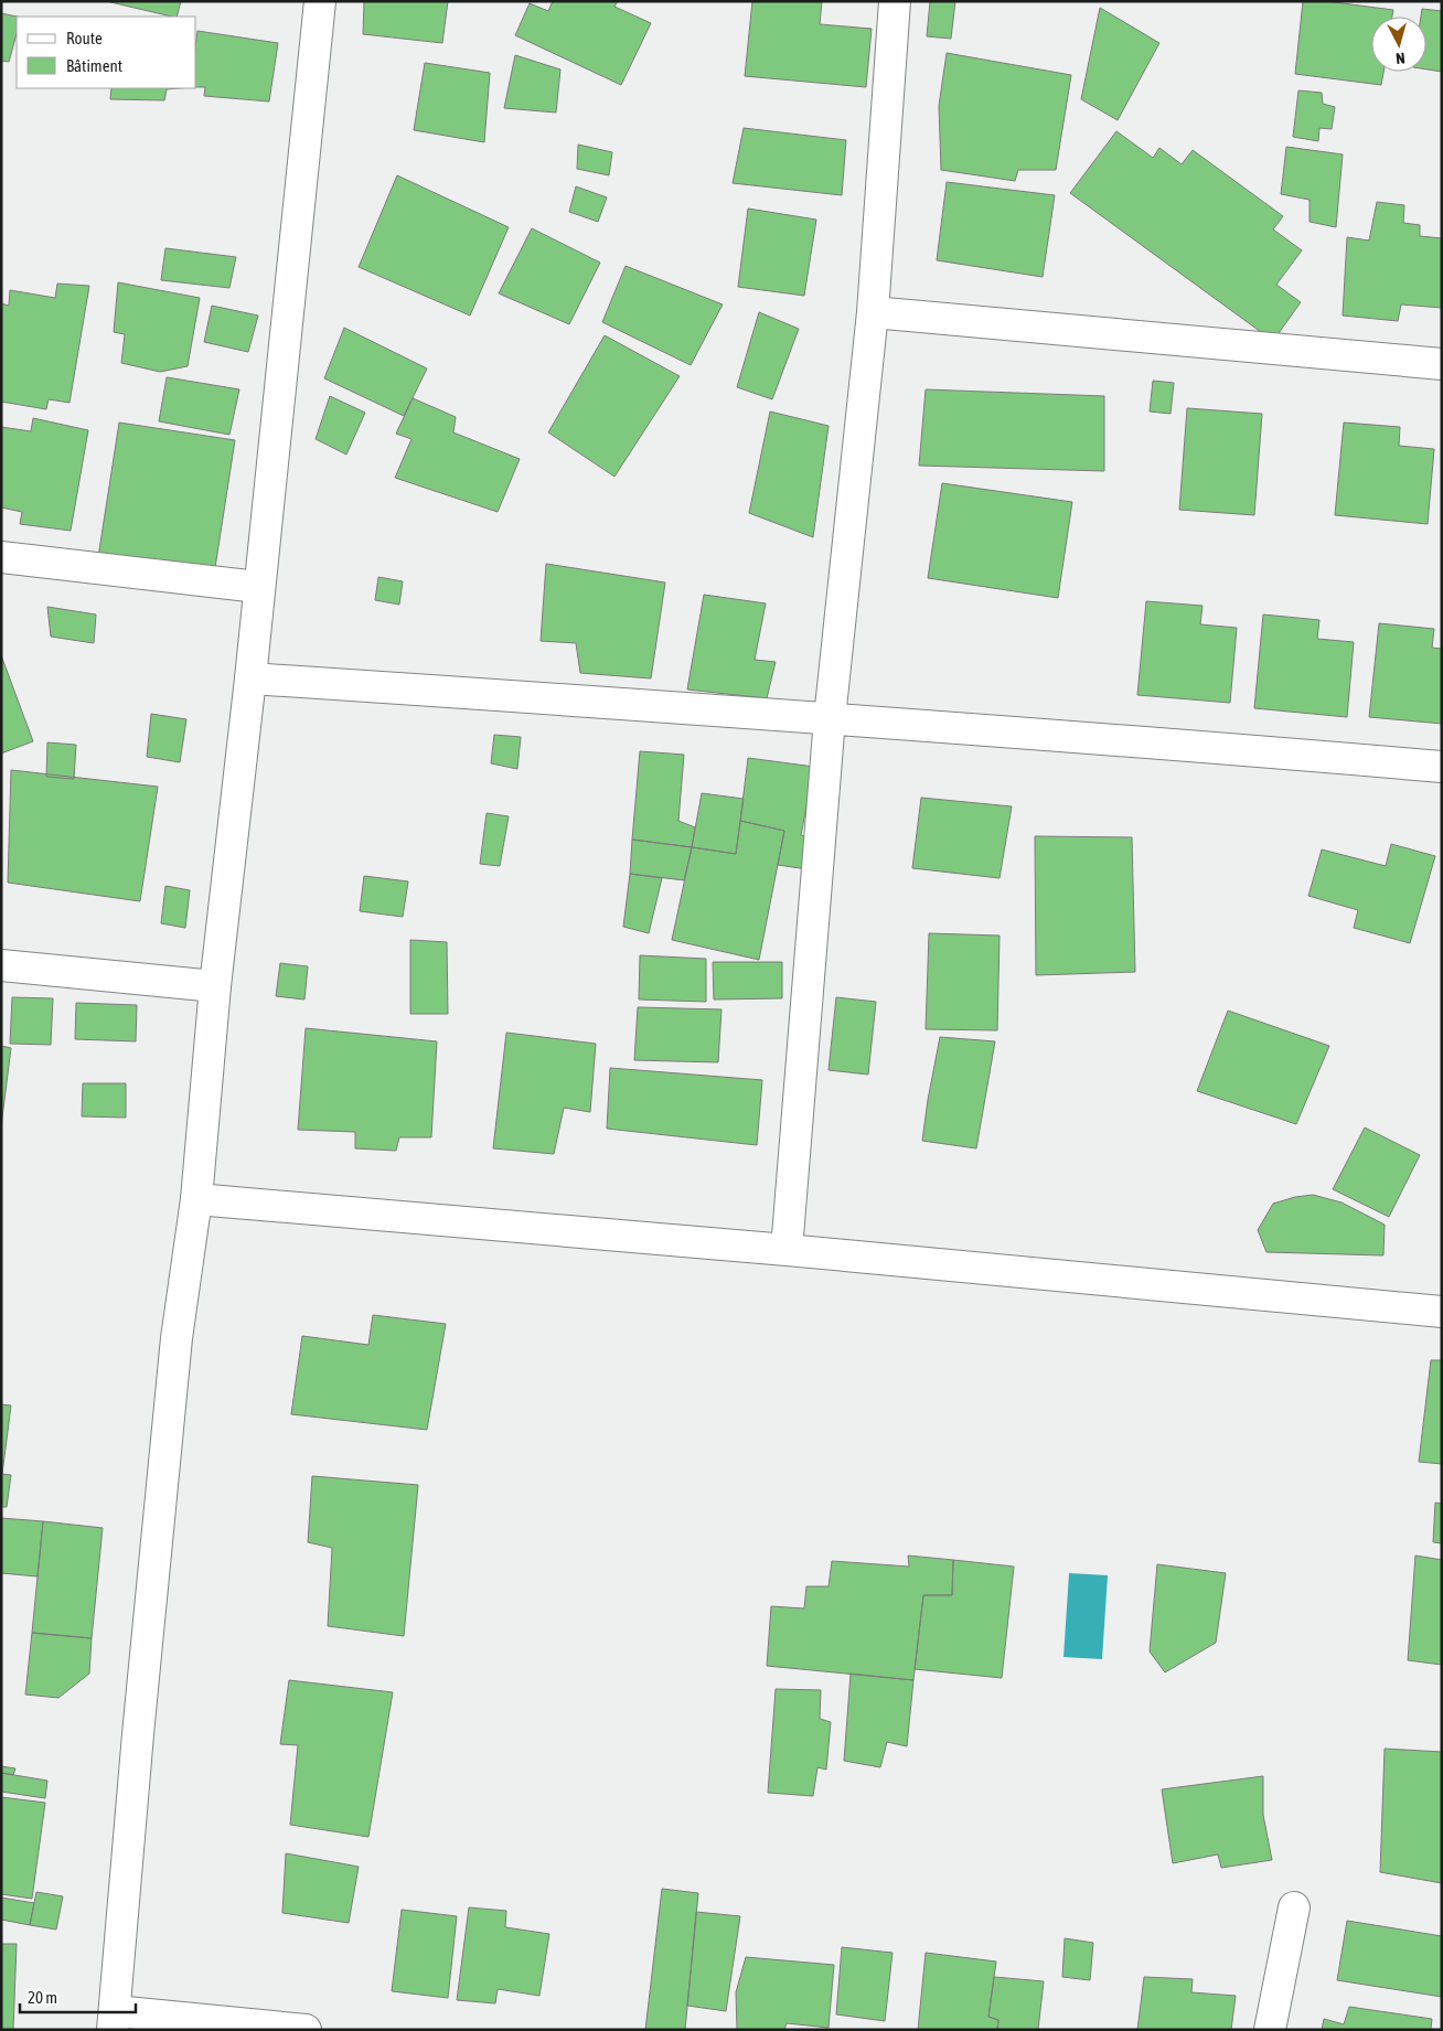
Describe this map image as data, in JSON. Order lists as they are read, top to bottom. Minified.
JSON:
{"legend":["Route","Bâtiment"],"scale_bar":"20 m","north":"bottom"}
